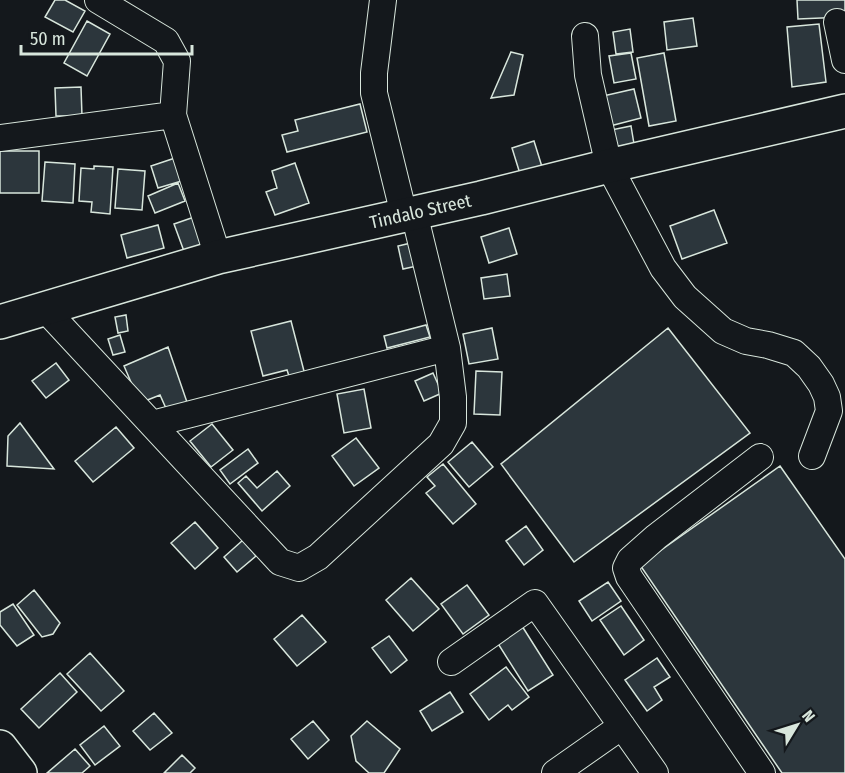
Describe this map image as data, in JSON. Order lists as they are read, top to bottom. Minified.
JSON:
{"streets":{"main road":["Tindalo Street"]},"scale_bar":"50 m","north":"top right"}
